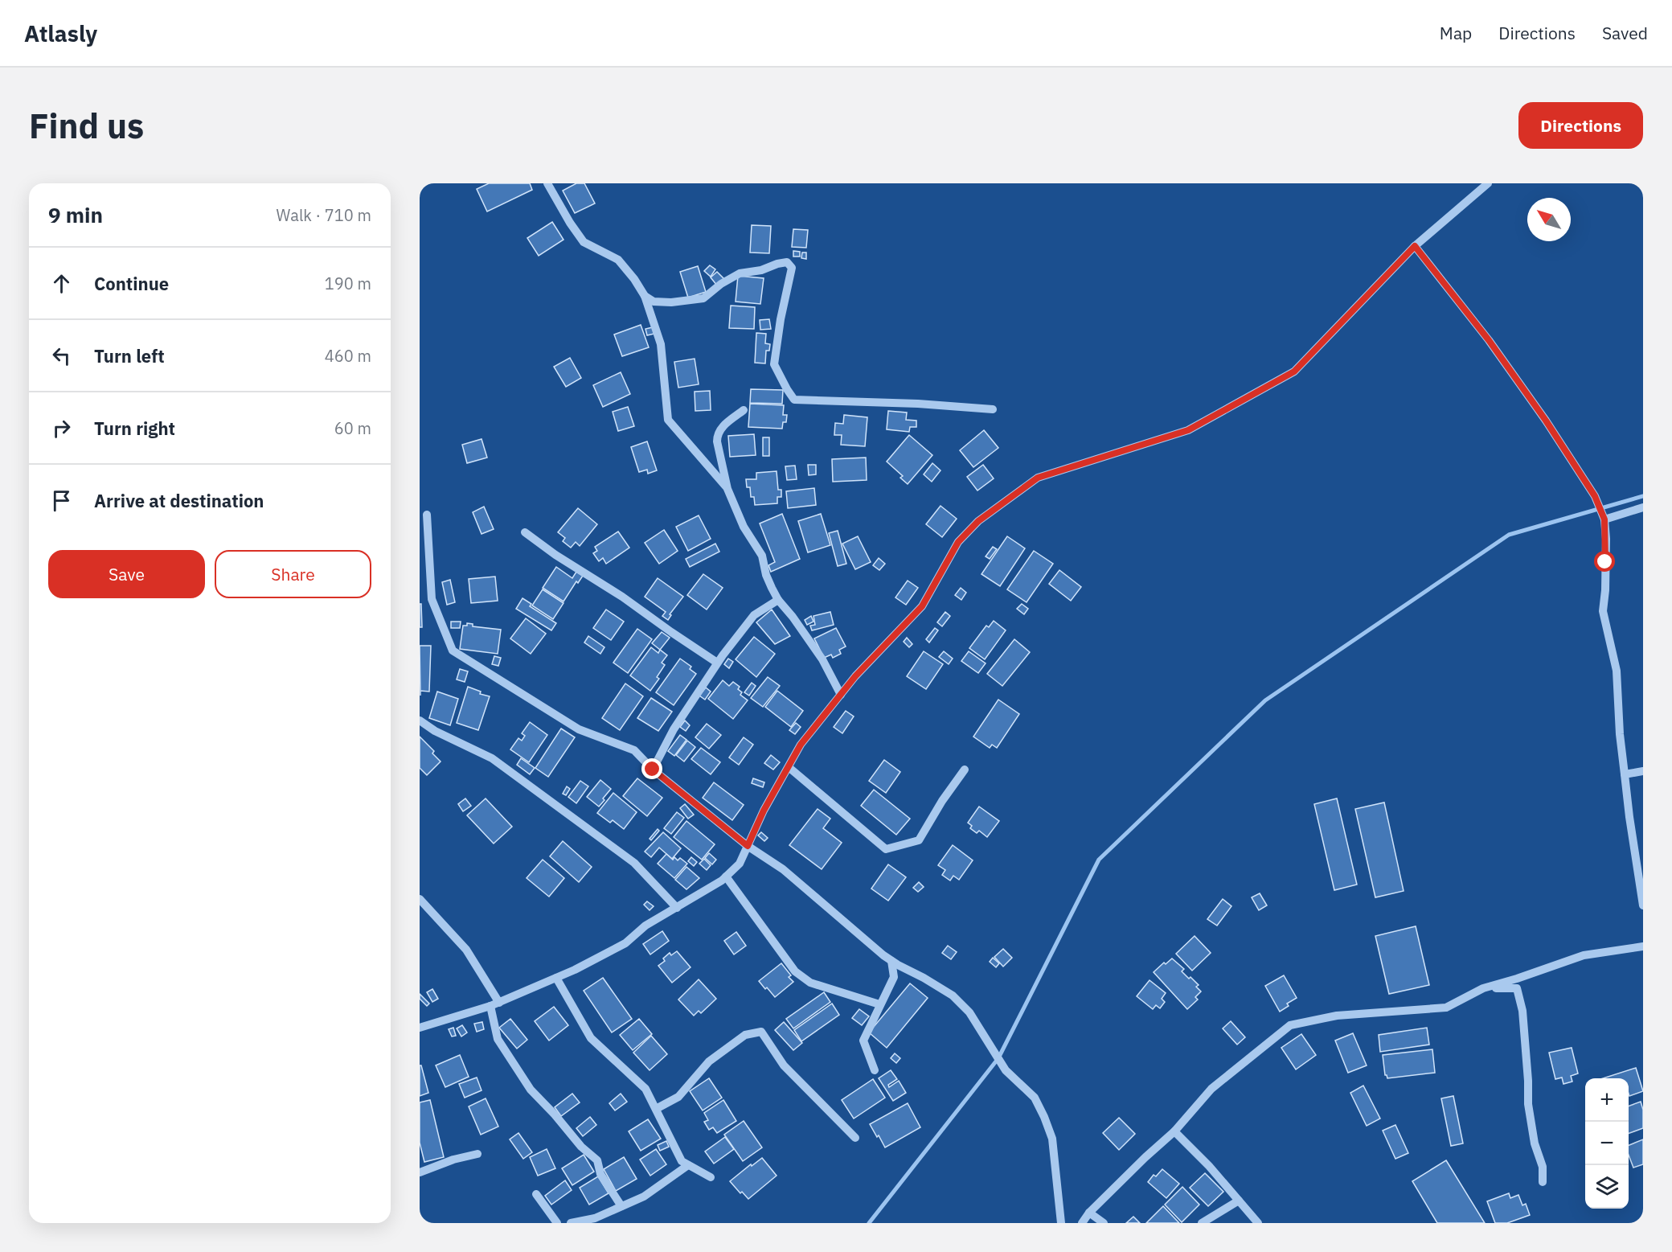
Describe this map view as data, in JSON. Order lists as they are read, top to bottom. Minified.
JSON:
{"north":"top left","page":{"header":"Atlasly","nav":["Map","Directions","Saved"],"buttons":["Directions",["Save","Share"]],"title":"Find us","heading":["9 min","Walk · 710 m"],"list":[["Continue","190 m"],["Turn left","460 m"],["Turn right","60 m"],"Arrive at destination"],"map_buttons":["+","−"]}}
